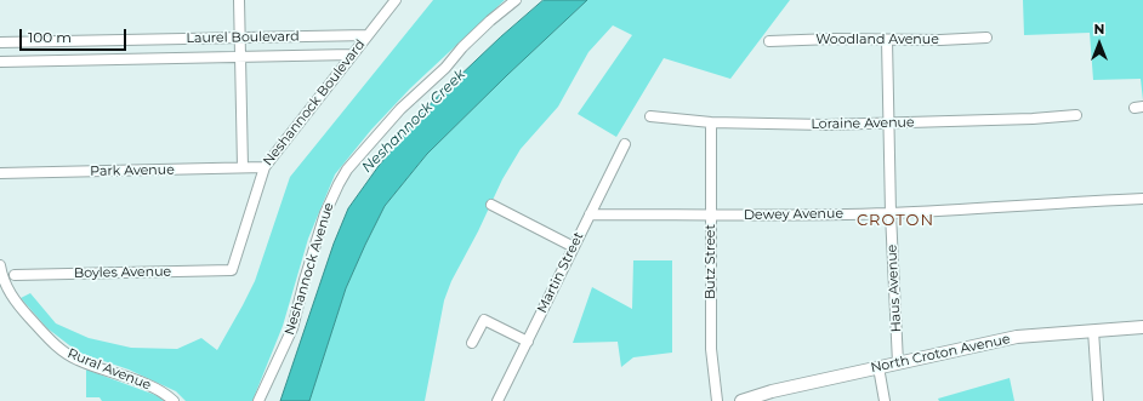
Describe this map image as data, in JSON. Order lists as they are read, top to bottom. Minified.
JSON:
{"streets":{"main road":["North Croton Avenue"],"street":["Laurel Boulevard","Woodland Avenue","Neshannock Boulevard","Loraine Avenue","Park Avenue","Dewey Avenue","Butz Street","Neshannock Avenue","Boyles Avenue","Martin Street","Haus Avenue","Rural Avenue"]},"crossings":[["Laurel Boulevard","Neshannock Boulevard"],["Woodland Avenue","Haus Avenue"],["Neshannock Boulevard","Park Avenue"],["Neshannock Boulevard","Boyles Avenue"],["Loraine Avenue","Butz Street"],["Loraine Avenue","Haus Avenue"],["Dewey Avenue","Butz Street"],["Dewey Avenue","Martin Street"],["Dewey Avenue","Haus Avenue"],["Haus Avenue","North Croton Avenue"]],"districts":["CROTON"],"water":["Neshannock Creek"],"scale_bar":"100 m","north":"top"}
